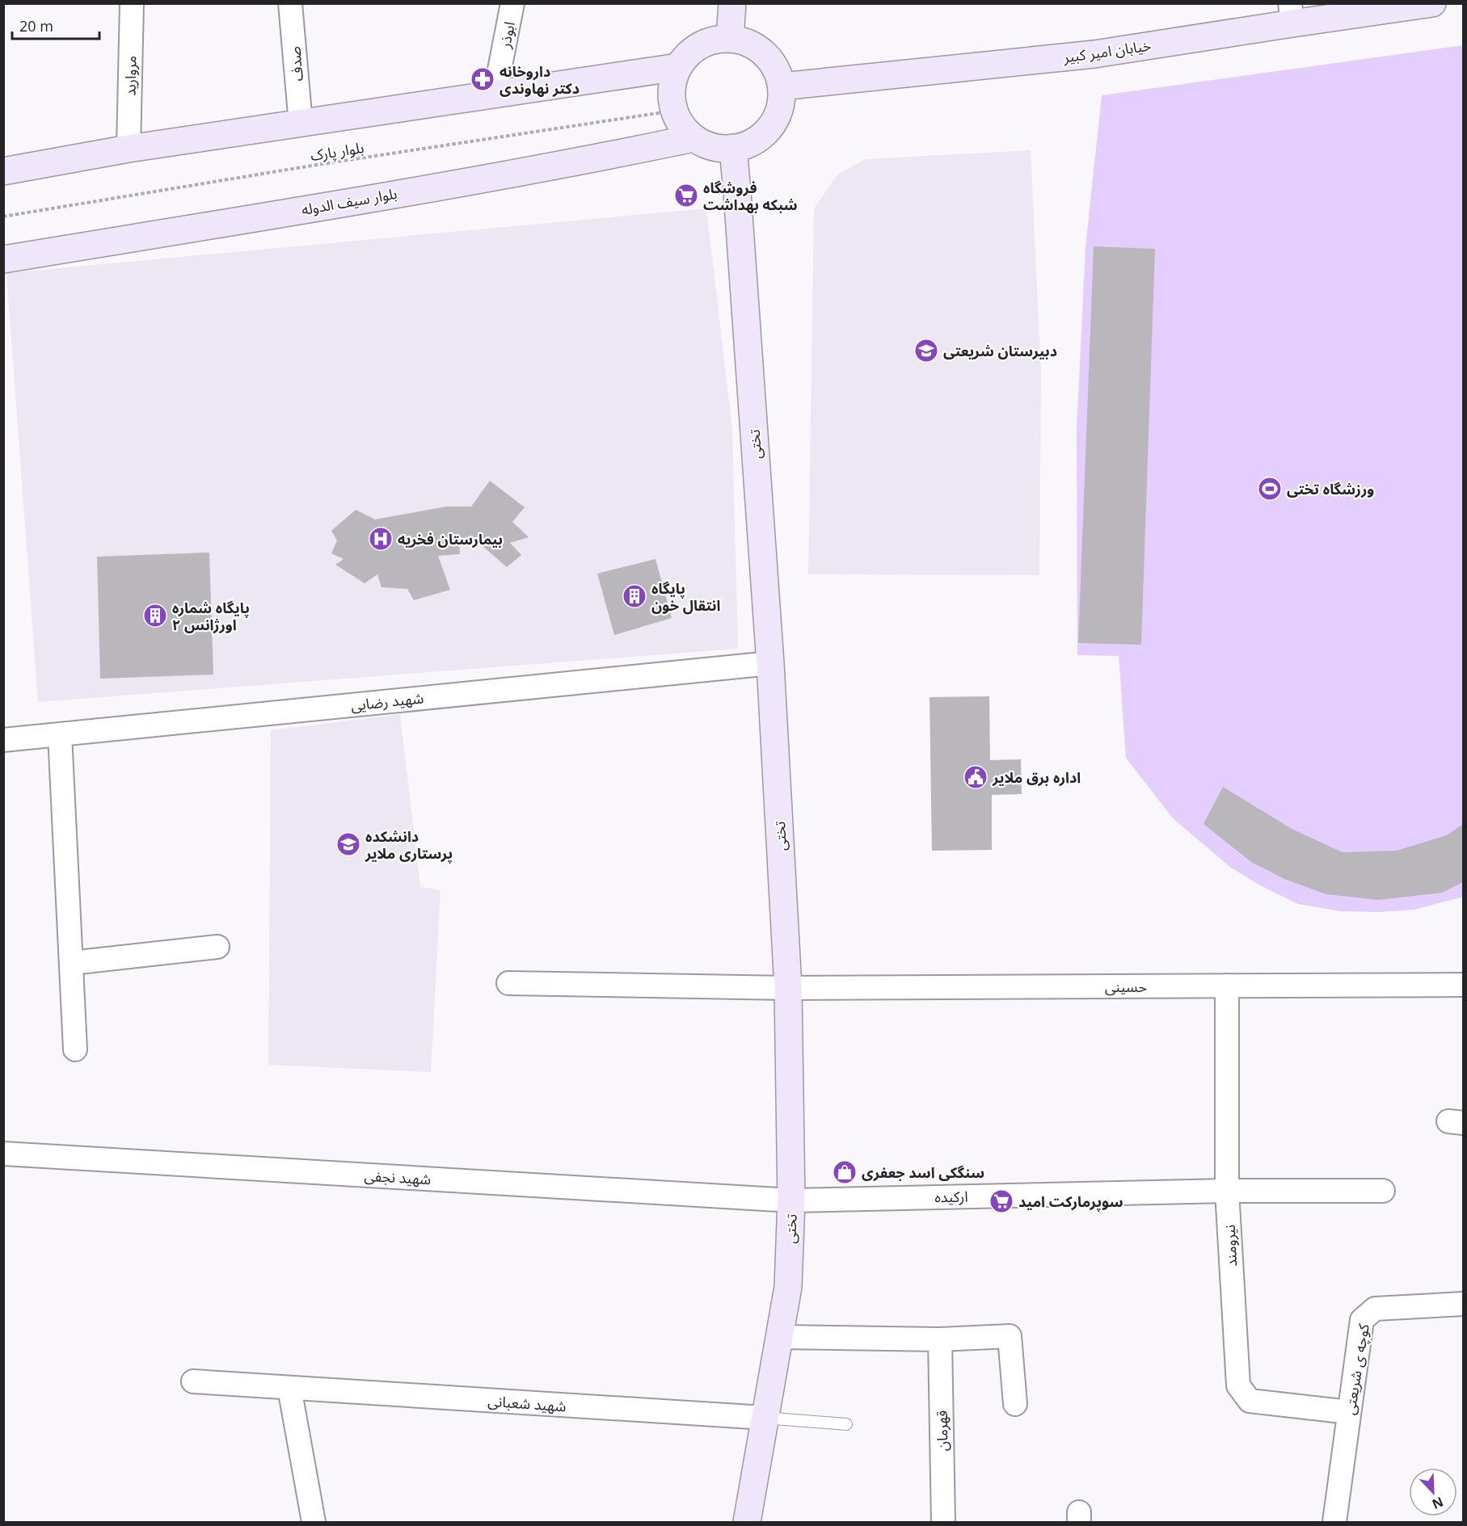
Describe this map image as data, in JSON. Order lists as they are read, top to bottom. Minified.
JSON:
{"streets":{"main road":["خیابان امیر کبیر","بلوار سیف الدوله","تختی"],"street":["ابوذر","صدف","مروارید","شهید رضایی","حسینی","شهید نجفی","ارکیده","نیرومند","کوچه ی شریعتی","شهید شعبانی","قهرمان"],"path":["بلوار پارک"]},"crossings":[["خیابان امیر کبیر","بلوار پارک"],["خیابان امیر کبیر","بلوار سیف الدوله"],["خیابان امیر کبیر","تختی"],["بلوار پارک","بلوار سیف الدوله"],["بلوار پارک","تختی"],["بلوار سیف الدوله","تختی"],["تختی","شهید رضایی"],["تختی","حسینی"],["تختی","شهید نجفی"],["تختی","ارکیده"],["تختی","شهید شعبانی"],["حسینی","نیرومند"],["شهید نجفی","ارکیده"],["ارکیده","نیرومند"],["نیرومند","کوچه ی شریعتی"]],"places":{"pharmacy":["داروخانه دکتر نهاوندی"],"supermarket":["فروشگاه شبکه بهداشت","سوپرمارکت امید"],"school or university":["دبیرستان شریعتی","دانشکده پرستاری ملایر"],"sports":["ورزشگاه تختی"],"hospital":["بیمارستان فخریه"],"building":["پایگاه انتقال خون","پایگاه شماره ۲ اورژانس"],"public building":["اداره برق ملایر"],"shop":["سنگکی اسد جعفری"]},"scale_bar":"20 m","north":"bottom right"}
